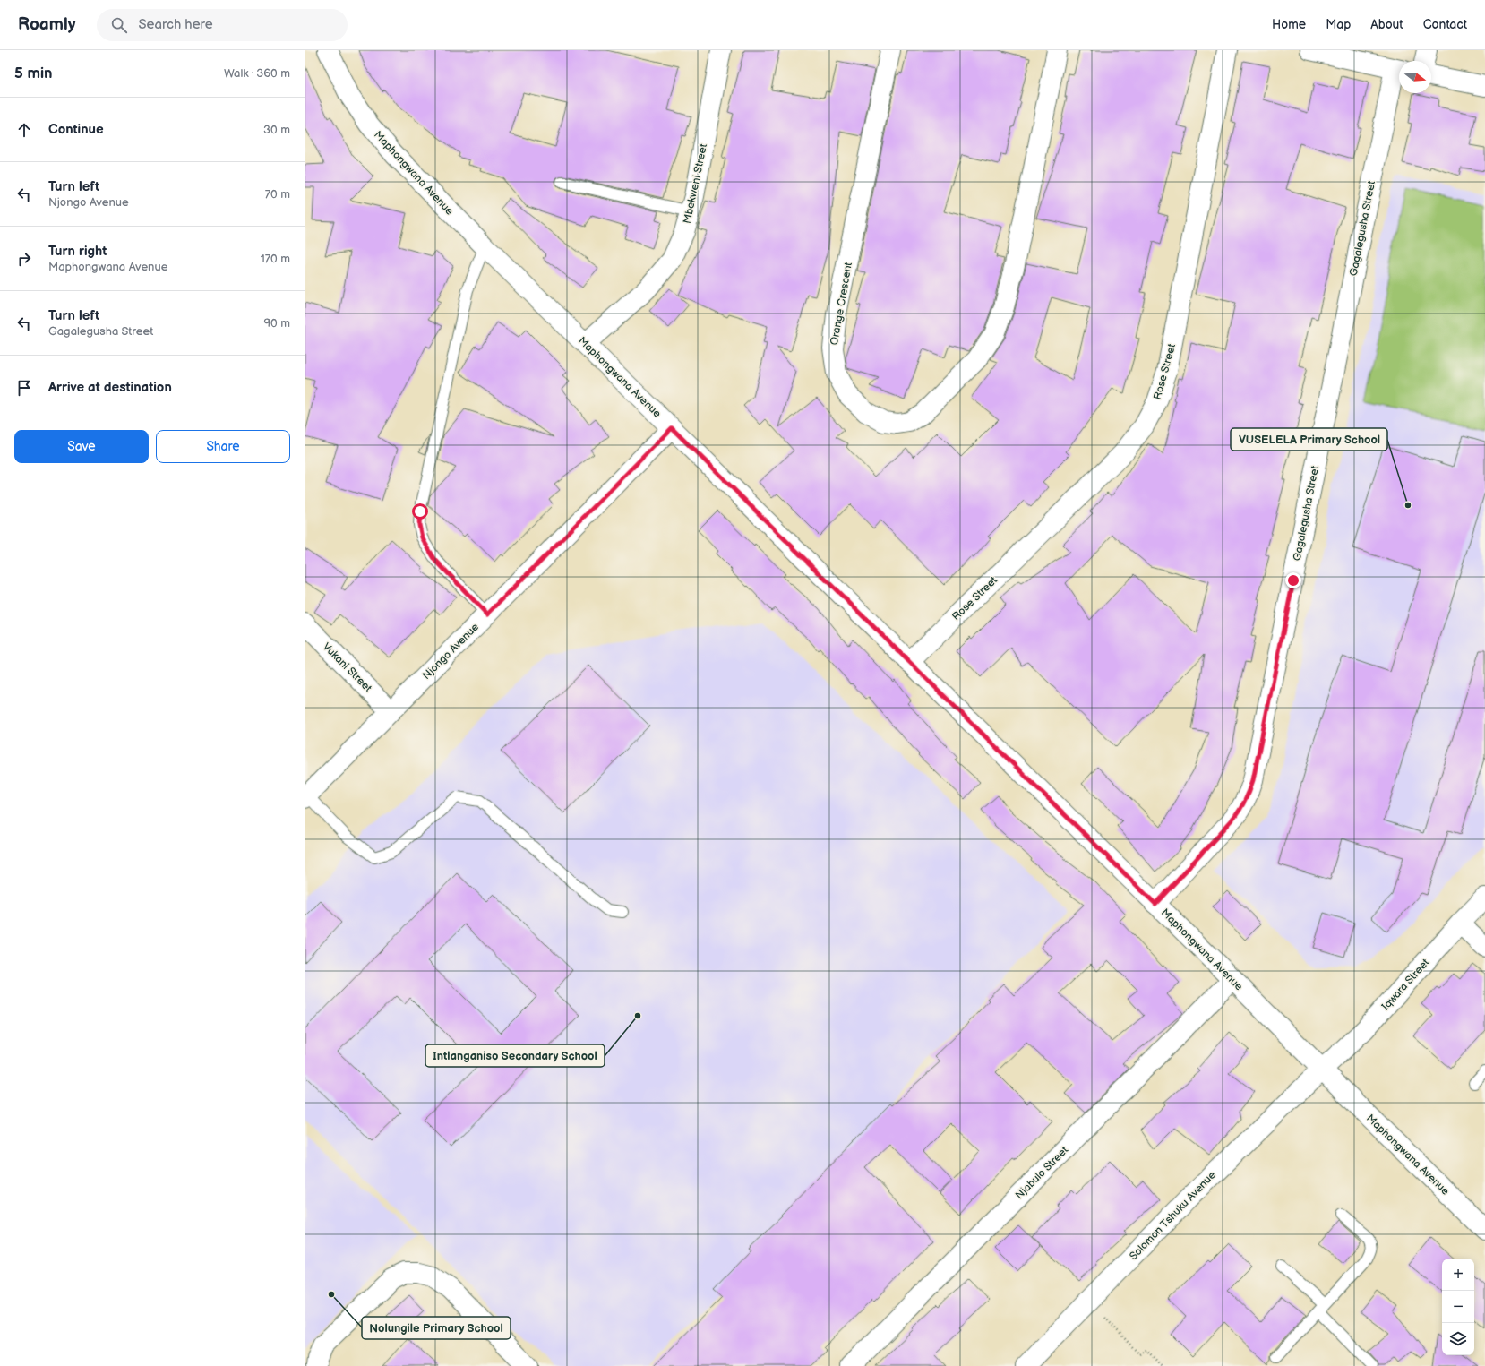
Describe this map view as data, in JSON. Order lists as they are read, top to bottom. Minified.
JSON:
{"streets":{"street":["Maphongwana Avenue","Mbekweni Street","Gagalegusha Street","Orange Crescent","Rose Street","Njongo Avenue","Vukani Street","Iqwara Street","Njabulo Street","Solomon Tshuku Avenue"]},"crossings":[["Maphongwana Avenue","Mbekweni Street"],["Maphongwana Avenue","Gagalegusha Street"],["Maphongwana Avenue","Rose Street"],["Maphongwana Avenue","Njongo Avenue"],["Maphongwana Avenue","Iqwara Street"],["Maphongwana Avenue","Njabulo Street"],["Maphongwana Avenue","Solomon Tshuku Avenue"],["Njongo Avenue","Vukani Street"],["Iqwara Street","Solomon Tshuku Avenue"]],"places":["VUSELELA Primary School","Intlanganiso Secondary School","Nolungile Primary School"],"north":"right","page":{"header":"Roamly","search":"Search here","nav":["Home","Map","About","Contact"],"heading":["5 min","Walk · 360 m"],"list":[["Continue","30 m"],["Turn left","Njongo Avenue","70 m"],["Turn right","Maphongwana Avenue","170 m"],["Turn left","Gagalegusha Street","90 m"],"Arrive at destination"],"buttons":["Save","Share"],"map_buttons":["+","−"]}}
